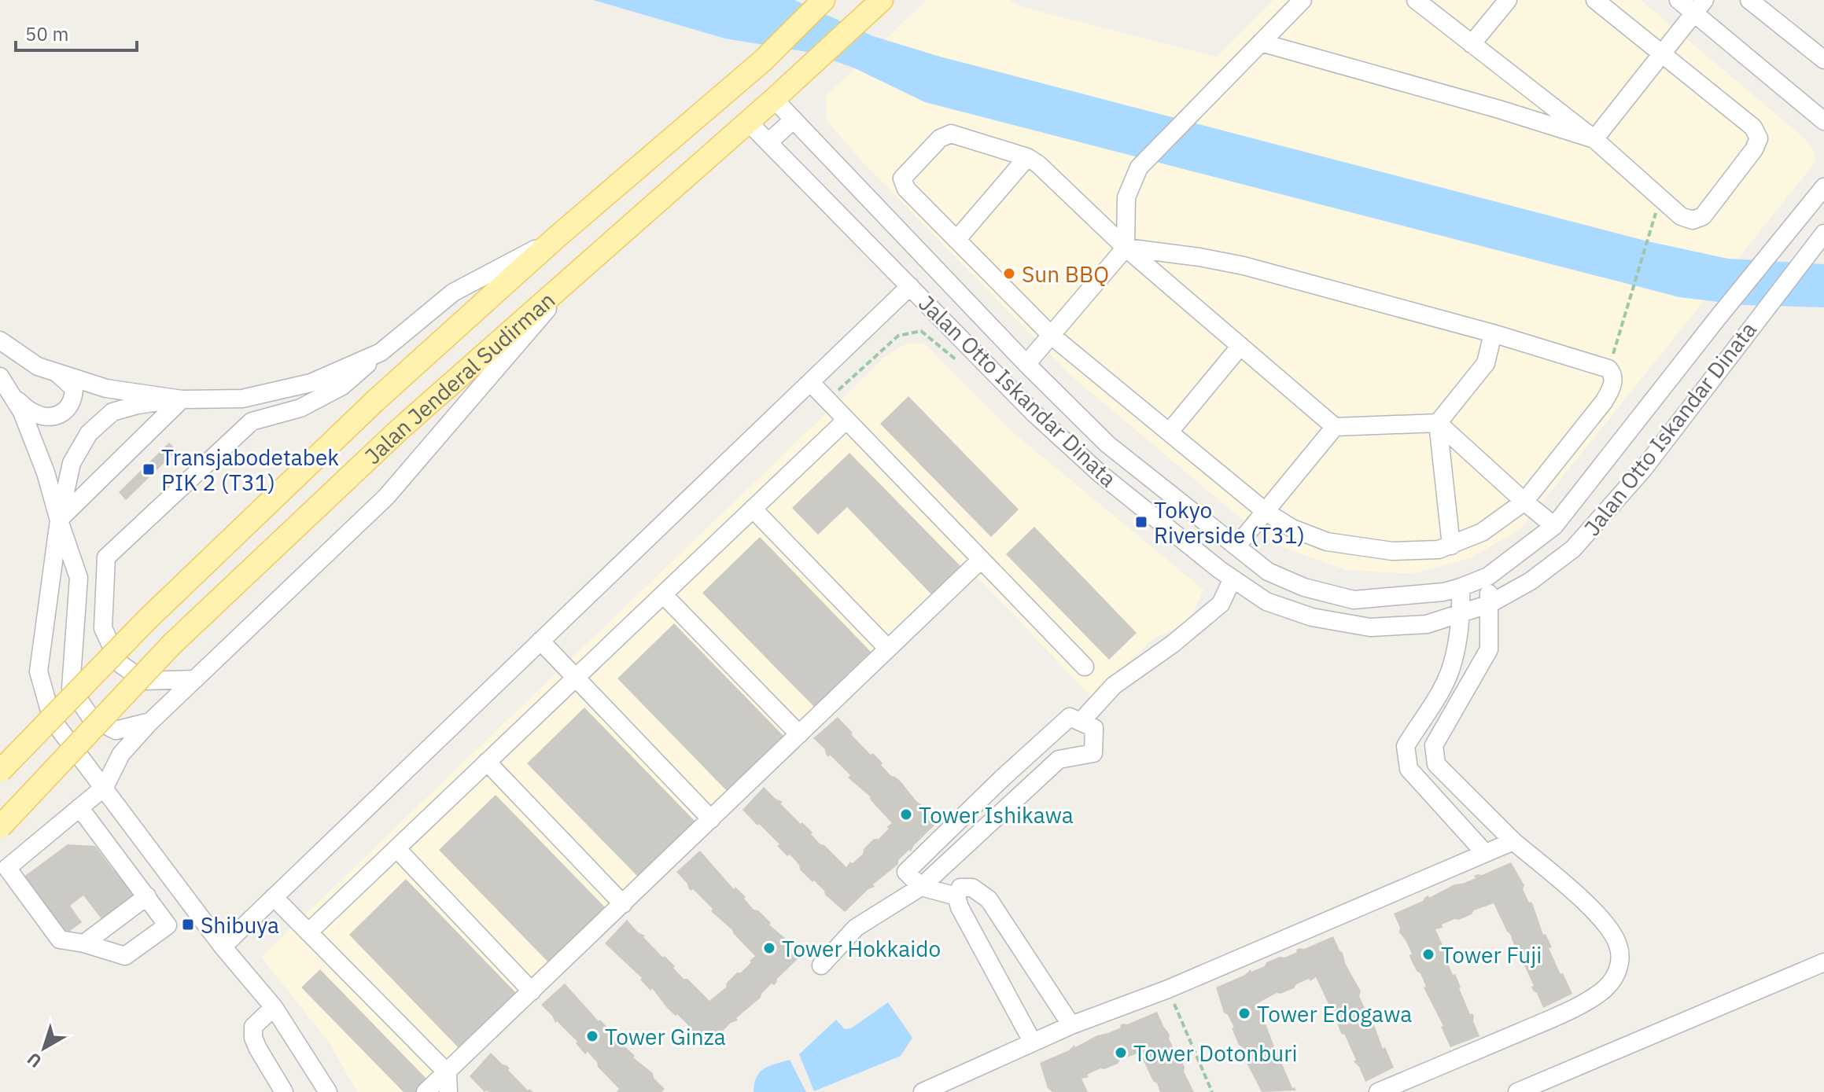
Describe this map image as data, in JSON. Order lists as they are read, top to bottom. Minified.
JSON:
{"streets":{"main road":["Jalan Jenderal Sudirman"],"street":["Jalan Otto Iskandar Dinata"]},"crossings":[["Jalan Jenderal Sudirman","Jalan Otto Iskandar Dinata"]],"places":{"other":["Sun BBQ","Tower Ishikawa","Tower Hokkaido","Tower Fuji","Tower Edogawa","Tower Ginza","Tower Dotonburi"],"transit":["Transjabodetabek PIK 2 (T31)","Tokyo Riverside (T31)","Shibuya"]},"scale_bar":"50 m","north":"bottom left"}
